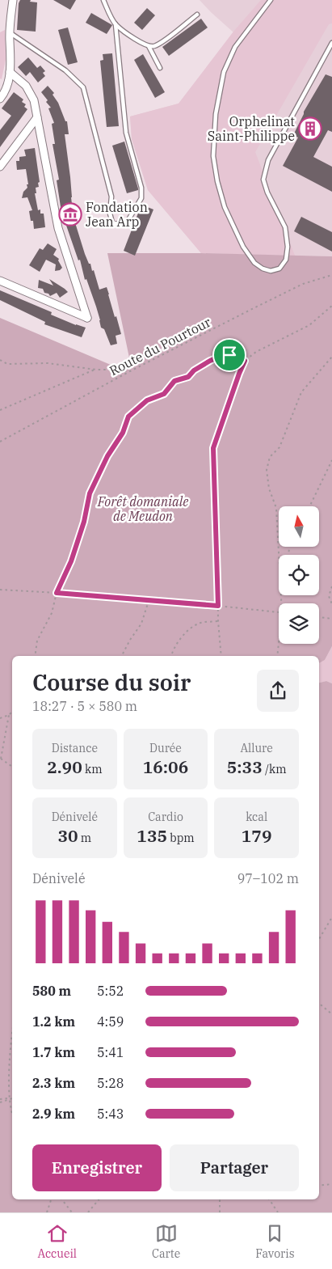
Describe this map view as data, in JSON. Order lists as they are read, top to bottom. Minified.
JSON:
{"streets":{"path":["Route du Pourtour"]},"parks":["Forêt domaniale de Meudon"],"places":{"building":["Orphelinat Saint-Philippe"],"museum":["Fondation Jean Arp"]},"north":"top","page":{"heading":["Course du soir","18:27 · 5 × 580 m"],"stats":[["Distance","2.90 km"],["Durée","16:06"],["Allure","5:33 /km"],["Dénivelé","30 m"],["Cardio","135 bpm"],["kcal","179"]],"chart":["Dénivelé","97–102 m"],"list":[{"name":"580 m","note":"5:52"},{"name":"1.2 km","note":"4:59"},{"name":"1.7 km","note":"5:41"},{"name":"2.3 km","note":"5:28"},{"name":"2.9 km","note":"5:43"}],"buttons":["Enregistrer","Partager"],"tabs":["Accueil","Carte","Favoris"]}}
